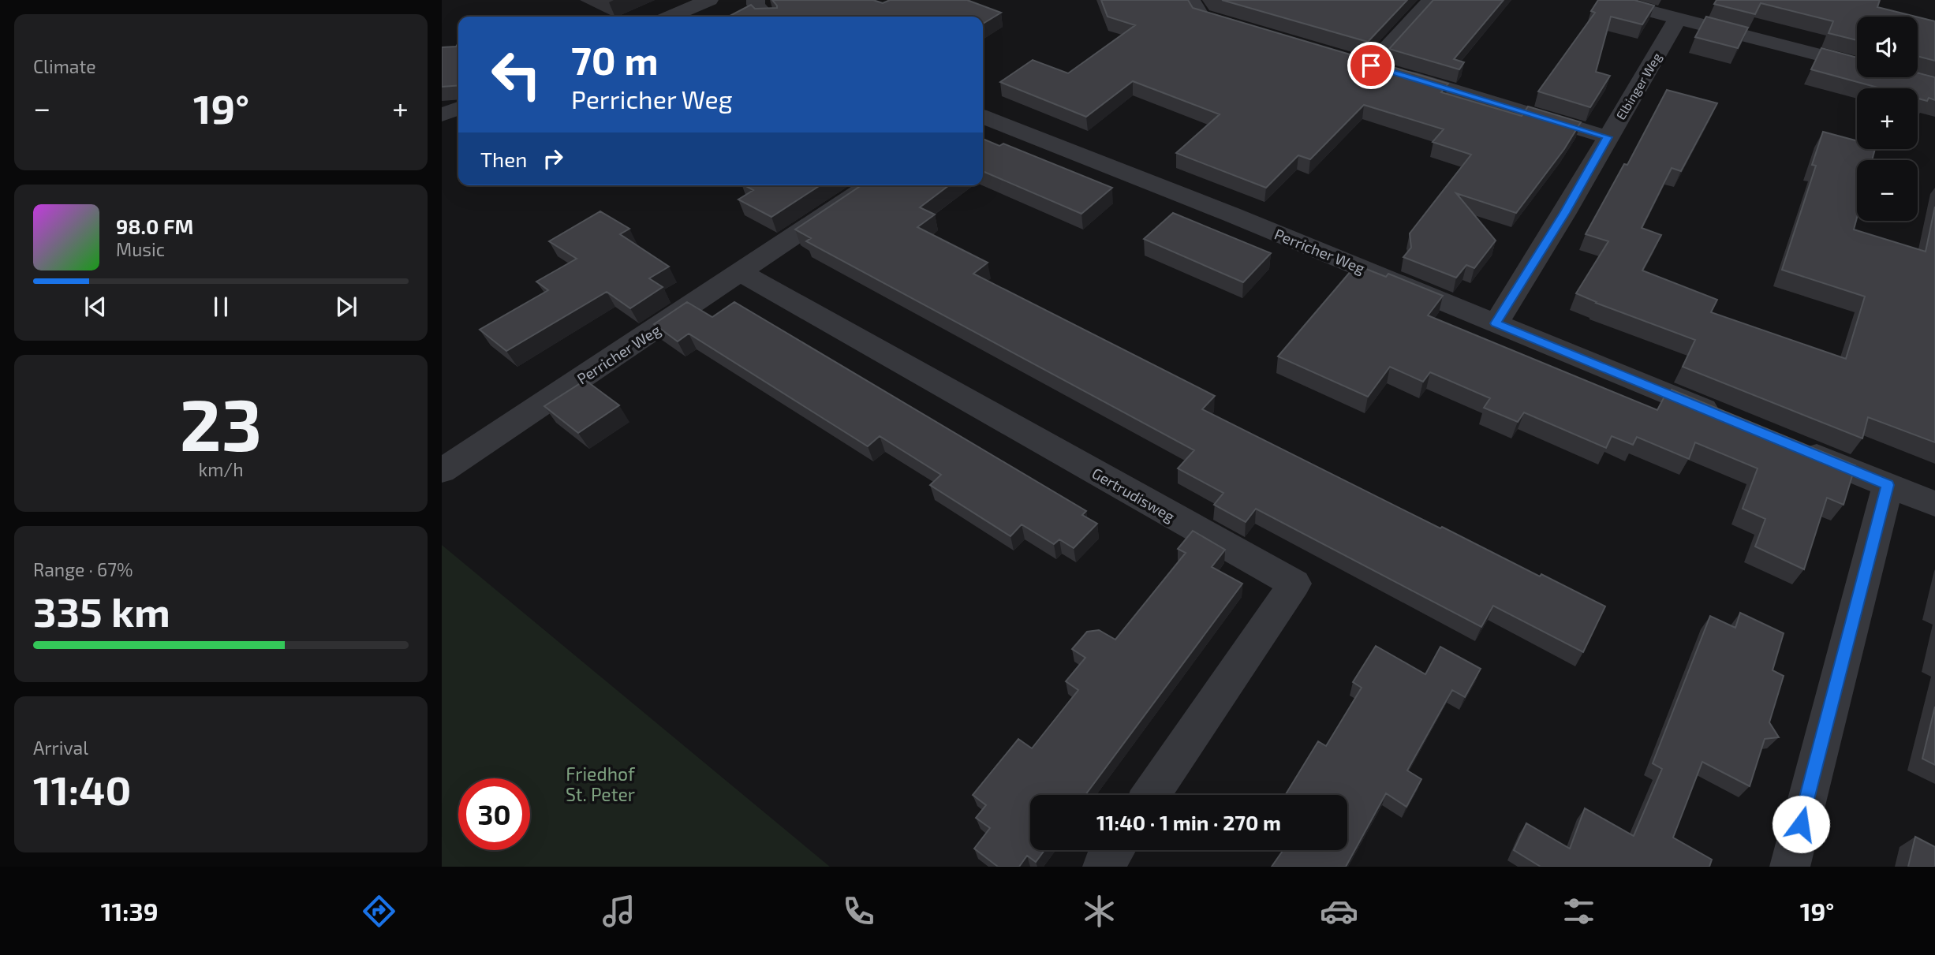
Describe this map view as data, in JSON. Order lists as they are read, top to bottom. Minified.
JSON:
{"streets":{"street":["Elbinger Weg","Perricher Weg","Gertrudisweg"]},"crossings":[["Elbinger Weg","Perricher Weg"],["Perricher Weg","Gertrudisweg"]],"parks":["Friedhof St. Peter"],"page":{"tile":["Climate",["23","km/h"],["Range · 67%","335 km"],["Arrival","11:40"]],"map_buttons":["+","−"],"turn":["70 m","Perricher Weg"],"heat":["−","19°","+"],"then":"Then","song":["98.0 FM","Music"],"limit":"30","trip":"11:40 · 1 min · 270 m","tabs":["11:39","19°"]}}
